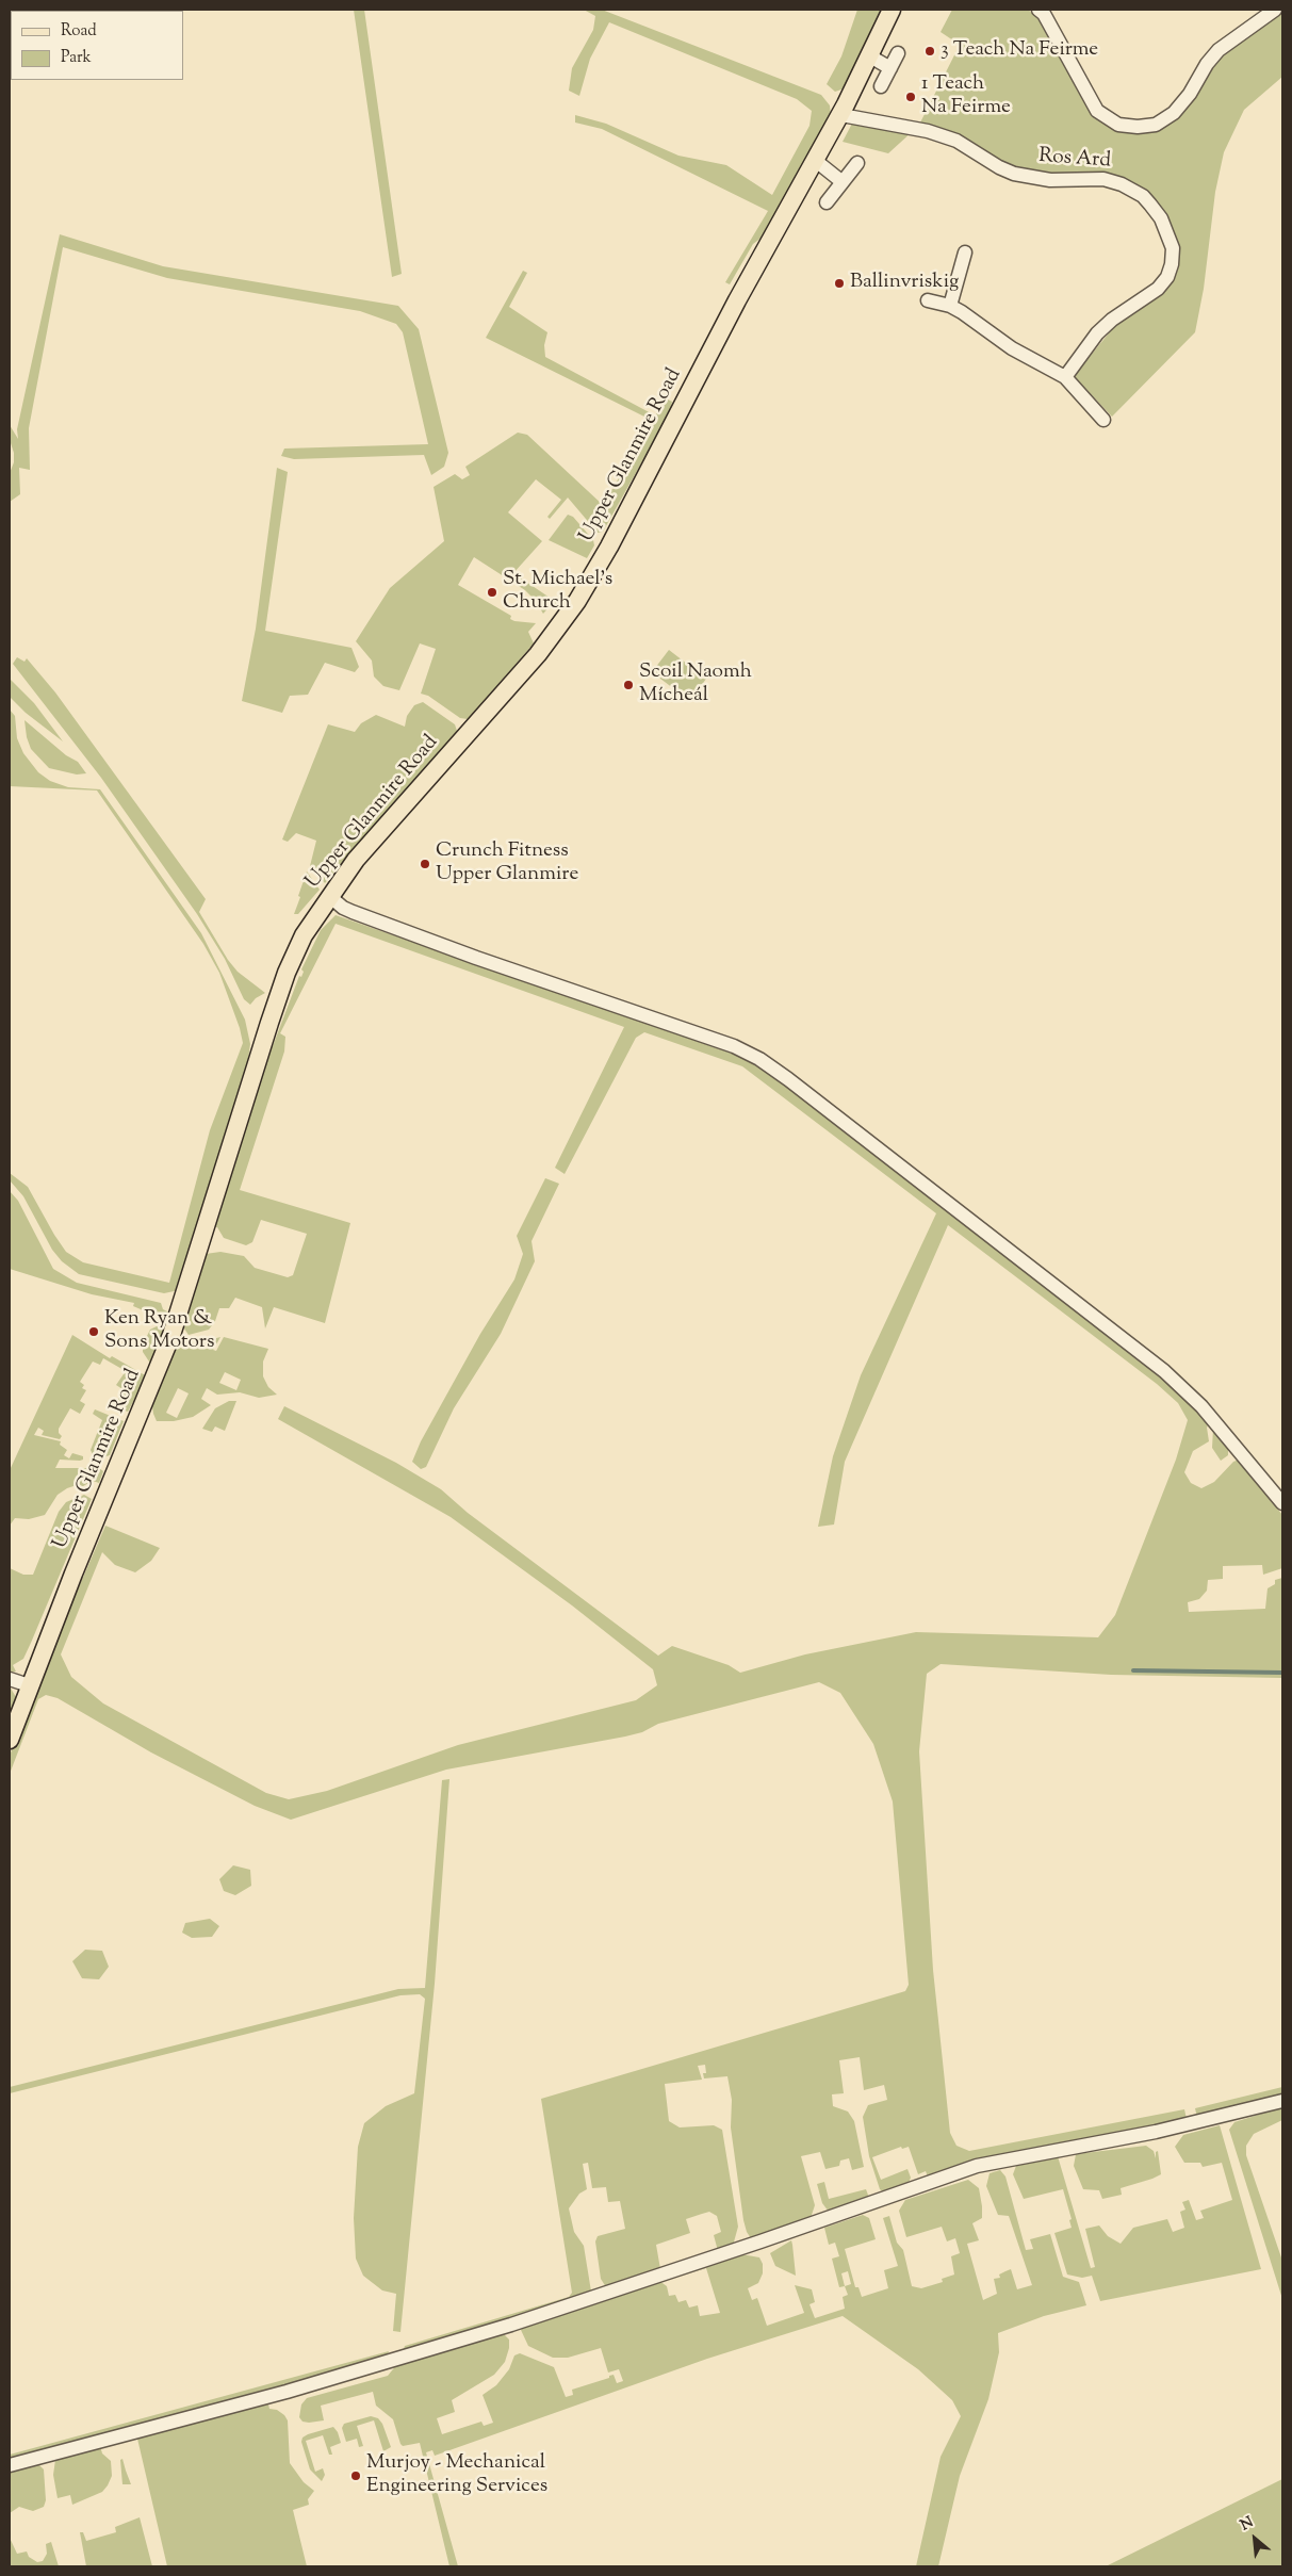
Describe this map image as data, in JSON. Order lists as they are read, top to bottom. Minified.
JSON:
{"streets":{"main road":["Upper Glanmire Road"],"street":["Ros Ard"]},"crossings":[["Ros Ard","Upper Glanmire Road"]],"places":["3 Teach Na Feirme","1 Teach Na Feirme","Ballinvriskig","St. Michael's Church","Scoil Naomh Mícheál","Crunch Fitness Upper Glanmire","Ken Ryan & Sons Motors","Murjoy - Mechanical Engineering Services"],"legend":["Road","Park"],"north":"top left"}
